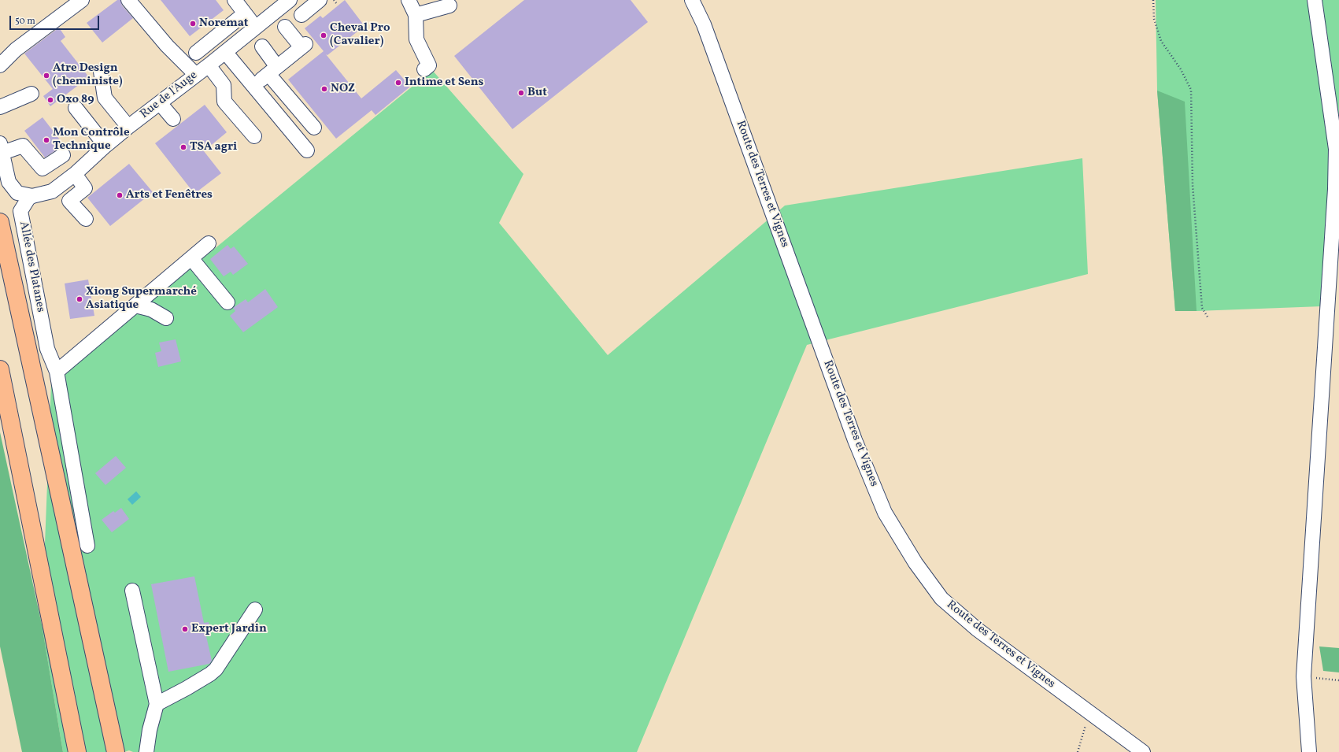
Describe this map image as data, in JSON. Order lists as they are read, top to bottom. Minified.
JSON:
{"streets":{"street":["Rue de l'Auge","Route des Terres et Vignes","Allée des Platanes"]},"crossings":[["Rue de l'Auge","Allée des Platanes"]],"places":["Noremat","Cheval Pro (Cavalier)","Atre Design (cheministe)","Intime et Sens","NOZ","But","Oxo 89","Mon Contrôle Technique","TSA agri","Arts et Fenêtres","Xiong Supermarché Asiatique","Expert Jardin"],"scale_bar":"50 m"}
